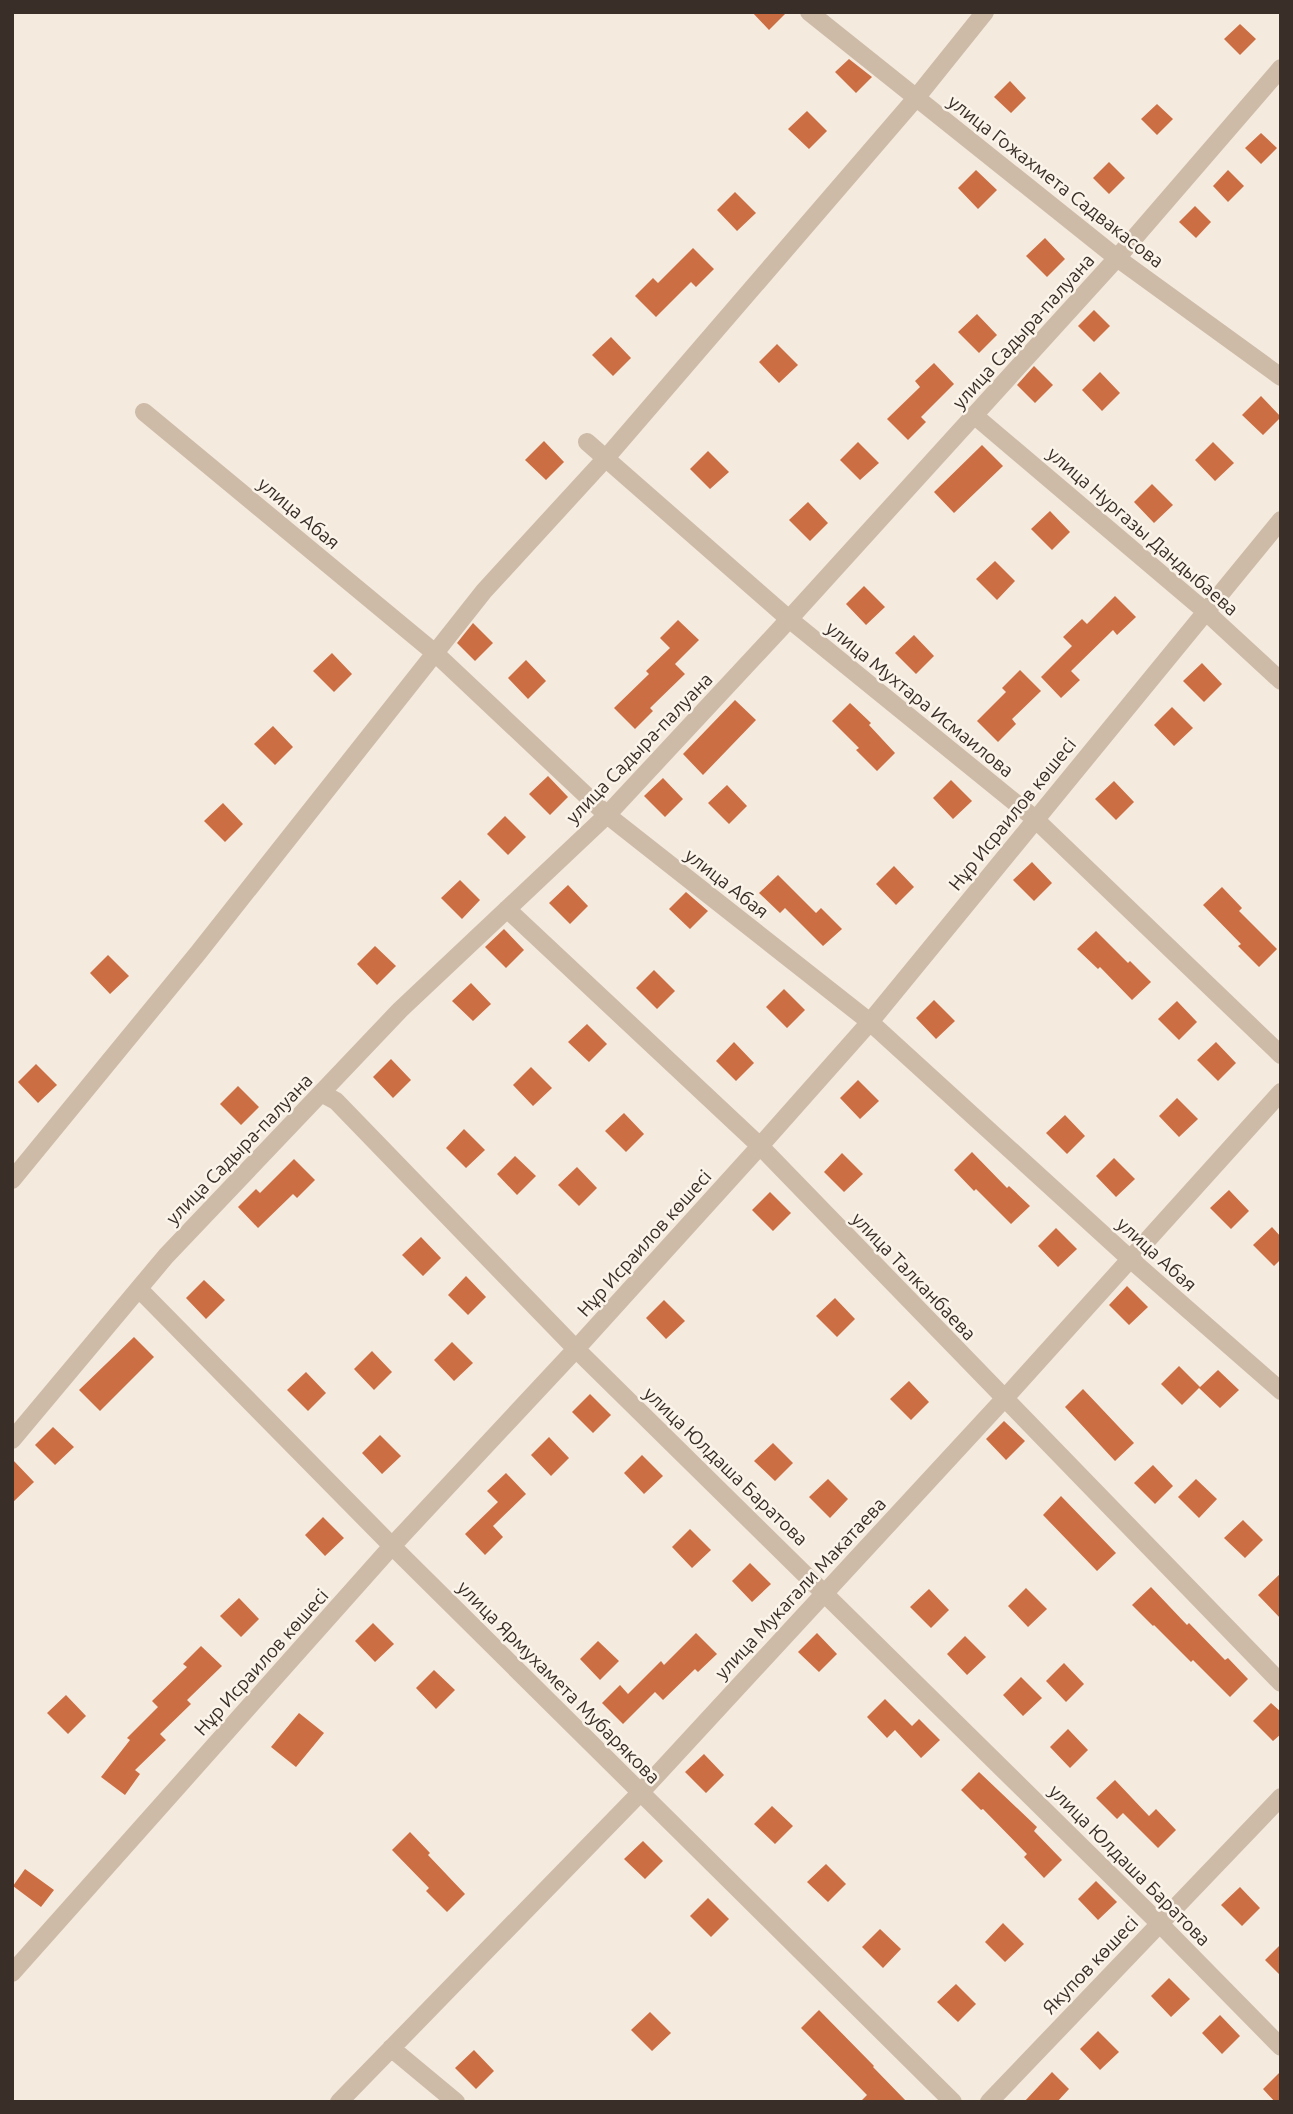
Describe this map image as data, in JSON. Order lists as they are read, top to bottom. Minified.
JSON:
{"streets":{"street":["улица Гожахмета Садвакасова","улица Садыра-палуана","улица Абая","улица Нургазы Дандыбаева","улица Мухтара Исмаилова","Нұр Исраилов көшесі","улица Талканбаева","улица Юлдаша Баратова","улица Мукагали Макатаева","улица Ярмухамета Мубарякова","Якупов көшесі"]},"crossings":[["улица Гожахмета Садвакасова","улица Садыра-палуана"],["улица Садыра-палуана","улица Абая"],["улица Садыра-палуана","улица Нургазы Дандыбаева"],["улица Садыра-палуана","улица Мухтара Исмаилова"],["улица Садыра-палуана","улица Талканбаева"],["улица Садыра-палуана","улица Юлдаша Баратова"],["улица Садыра-палуана","улица Ярмухамета Мубарякова"],["улица Абая","Нұр Исраилов көшесі"],["улица Абая","улица Мукагали Макатаева"],["улица Нургазы Дандыбаева","Нұр Исраилов көшесі"],["улица Мухтара Исмаилова","Нұр Исраилов көшесі"],["Нұр Исраилов көшесі","улица Талканбаева"],["Нұр Исраилов көшесі","улица Юлдаша Баратова"],["Нұр Исраилов көшесі","улица Ярмухамета Мубарякова"],["улица Талканбаева","улица Мукагали Макатаева"],["улица Юлдаша Баратова","улица Мукагали Макатаева"],["улица Юлдаша Баратова","Якупов көшесі"],["улица Мукагали Макатаева","улица Ярмухамета Мубарякова"]]}
